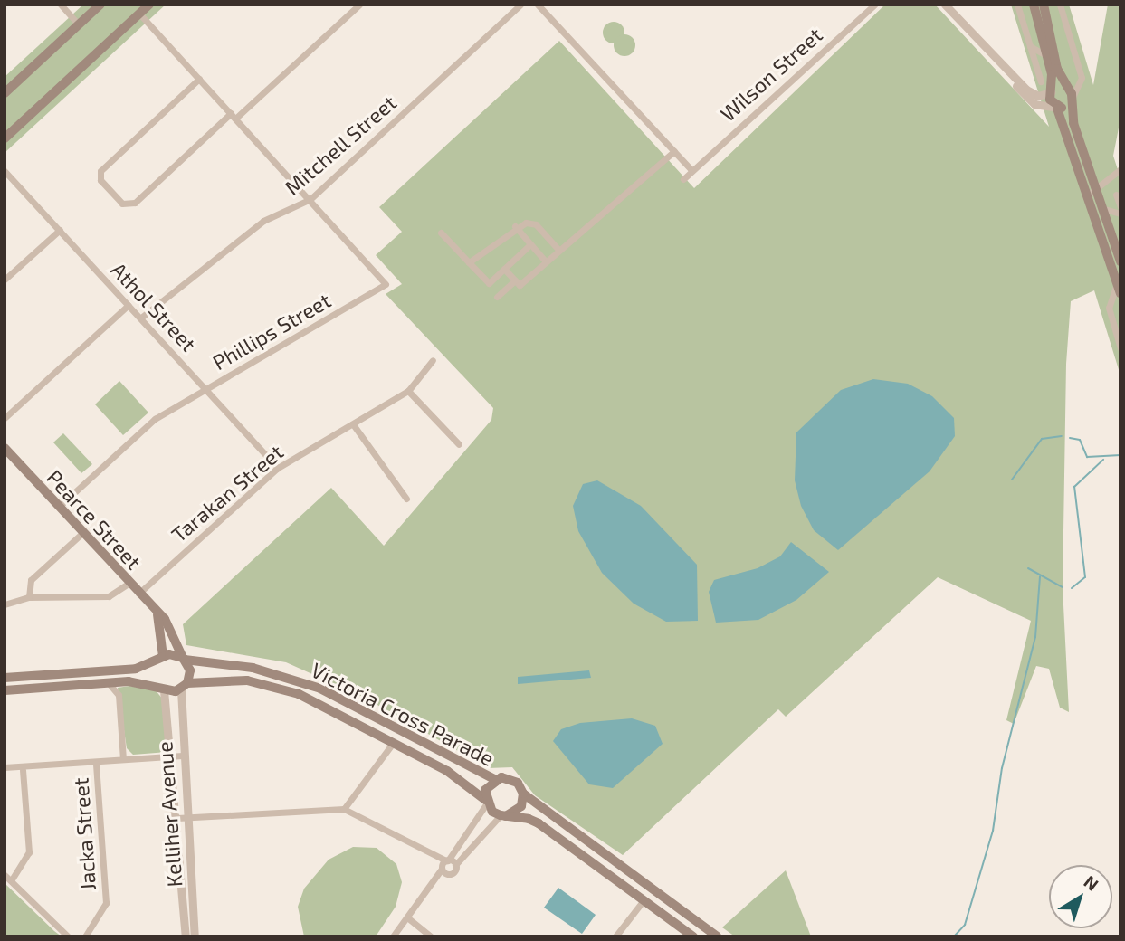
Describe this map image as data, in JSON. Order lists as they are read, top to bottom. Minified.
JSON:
{"streets":{"main road":["Pearce Street","Victoria Cross Parade"],"street":["Wilson Street","Mitchell Street","Athol Street","Phillips Street","Tarakan Street","Kelliher Avenue","Jacka Street"]},"crossings":[["Mitchell Street","Athol Street"],["Mitchell Street","Phillips Street"],["Athol Street","Phillips Street"],["Athol Street","Tarakan Street"],["Phillips Street","Pearce Street"],["Tarakan Street","Pearce Street"],["Pearce Street","Victoria Cross Parade"],["Pearce Street","Kelliher Avenue"],["Victoria Cross Parade","Kelliher Avenue"]],"north":"top right"}
